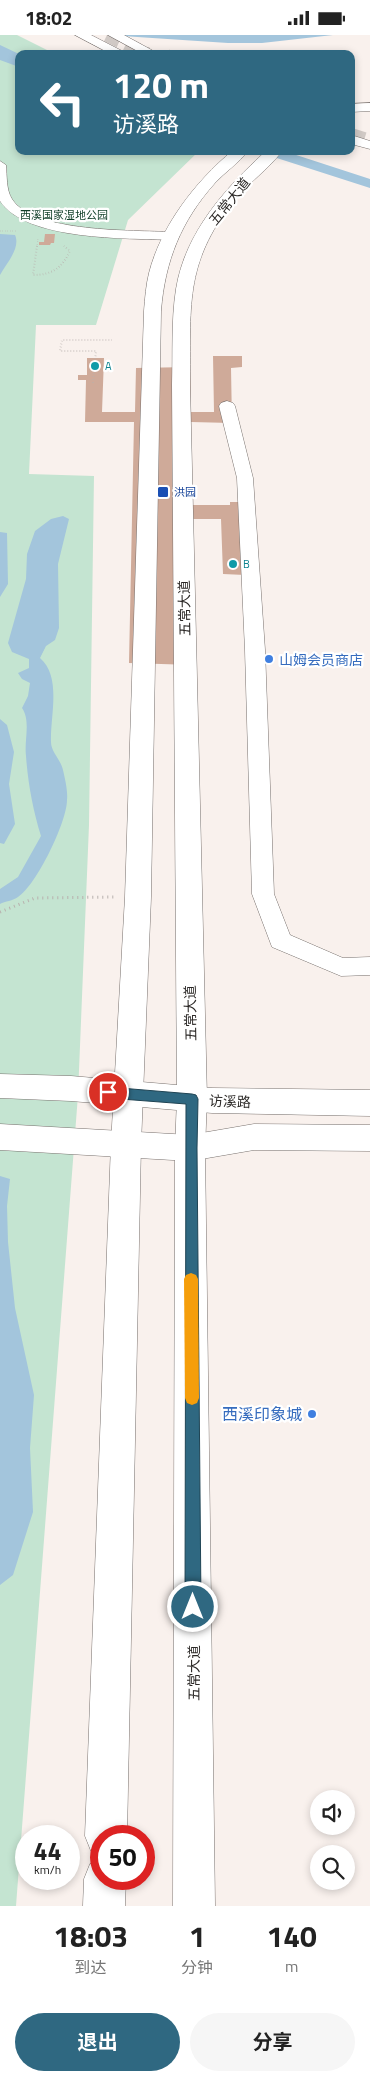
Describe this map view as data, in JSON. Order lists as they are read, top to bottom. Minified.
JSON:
{"streets":{"main road":["五常大道","访溪路"]},"crossings":[["五常大道","访溪路"]],"parks":["西溪国家湿地公园"],"places":{"other":["A","B","山姆会员商店","西溪印象城"],"transit":["洪园"]},"page":{"status":"18:02","turn":["120 m","访溪路"],"speed":"44 km/h","limit":"50","eta":["18:03","到达","1","分钟","140","m"],"buttons":["退出","分享"]}}
